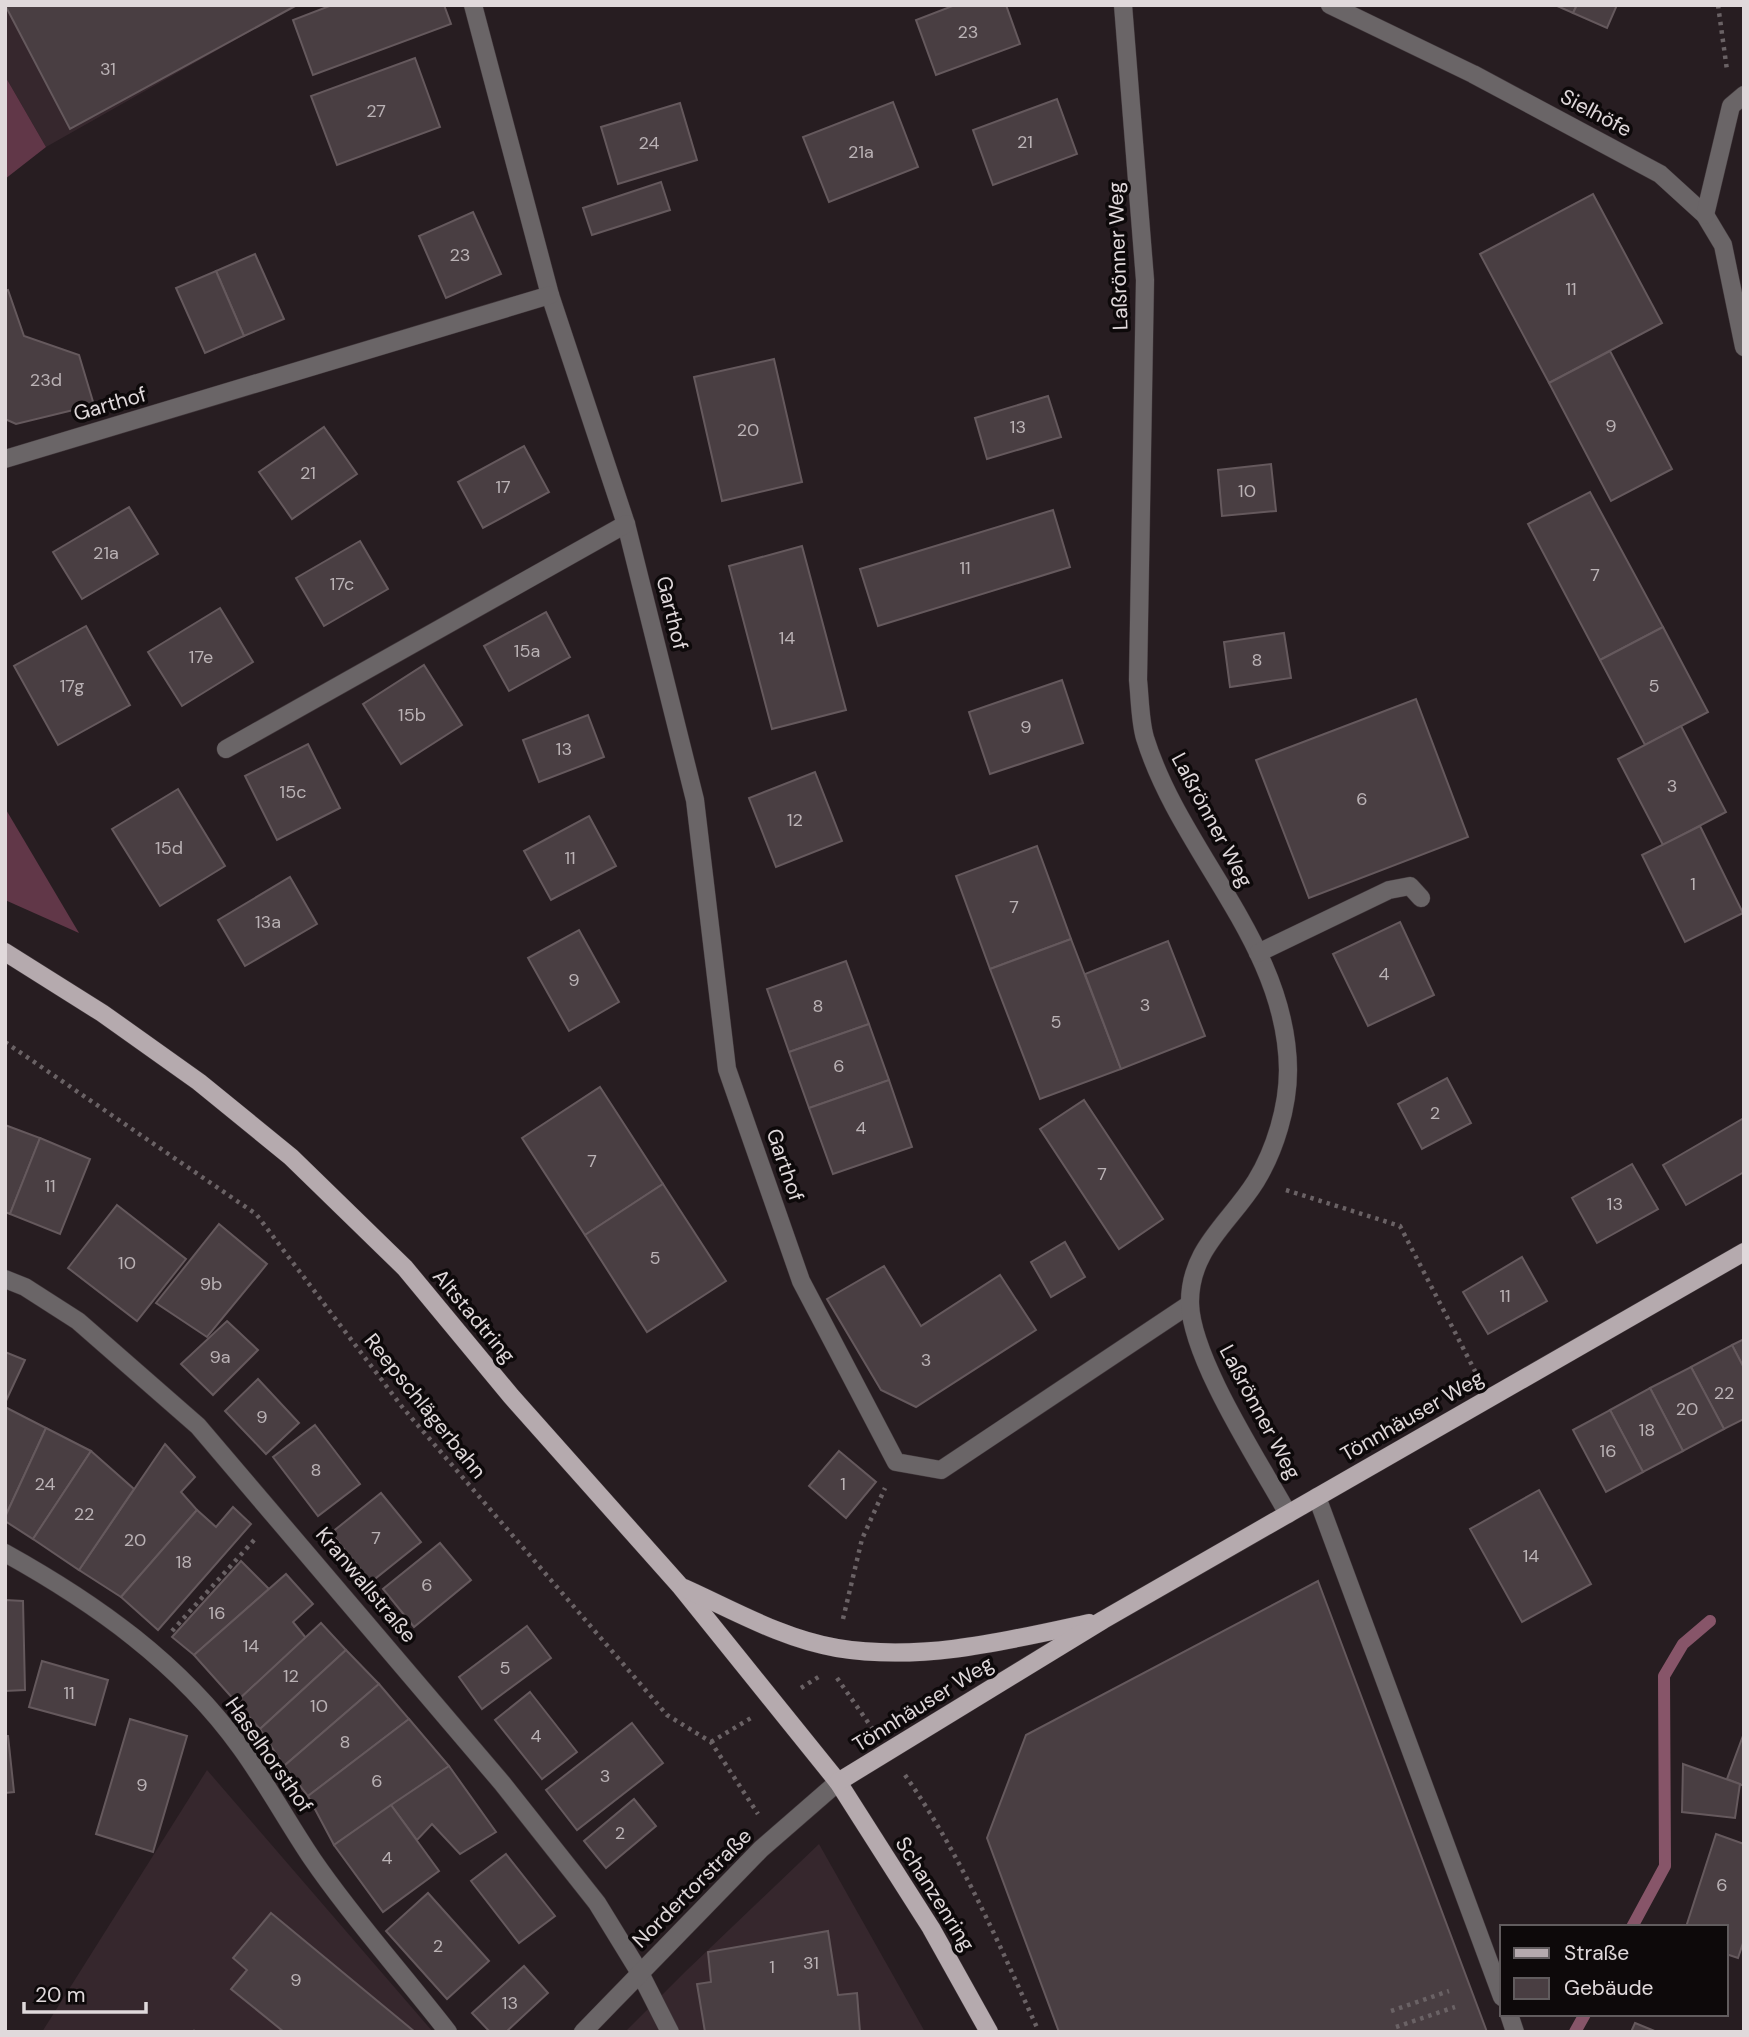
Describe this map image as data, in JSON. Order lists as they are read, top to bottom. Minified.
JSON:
{"streets":{"main road":["Altstadtring","Tönnhäuser Weg","Schanzenring"],"street":["Sielhöfe","Laßrönner Weg","Garthof","Kranwallstraße","Haselhorsthof","Nordertorstraße"],"path":["Reepschlägerbahn"]},"crossings":[["Laßrönner Weg","Garthof"],["Laßrönner Weg","Tönnhäuser Weg"],["Altstadtring","Tönnhäuser Weg"],["Altstadtring","Nordertorstraße"],["Altstadtring","Schanzenring"],["Reepschlägerbahn","Nordertorstraße"],["Tönnhäuser Weg","Nordertorstraße"],["Tönnhäuser Weg","Schanzenring"],["Kranwallstraße","Nordertorstraße"],["Nordertorstraße","Schanzenring"]],"house_numbers":["23","31","27","21","24","21a","23","11","23d","9","13","20","21","17","10","21a","11","7","17c","14","15a","17e","8","17g","5","15b","9","13","3","15c","6","12","15d","11","1","7","13a","4","9","3","8","5","6","2","4","7","7","11","13","5","10","9b","11","9a","3","22","20","9","18","16","8","24","1","22","7","20","14","18","6","16","14","5","12","11","10","4","8","3","6","9","2","4","6","2","31","1","9","13"],"legend":["Straße","Gebäude"],"scale_bar":"20 m"}
